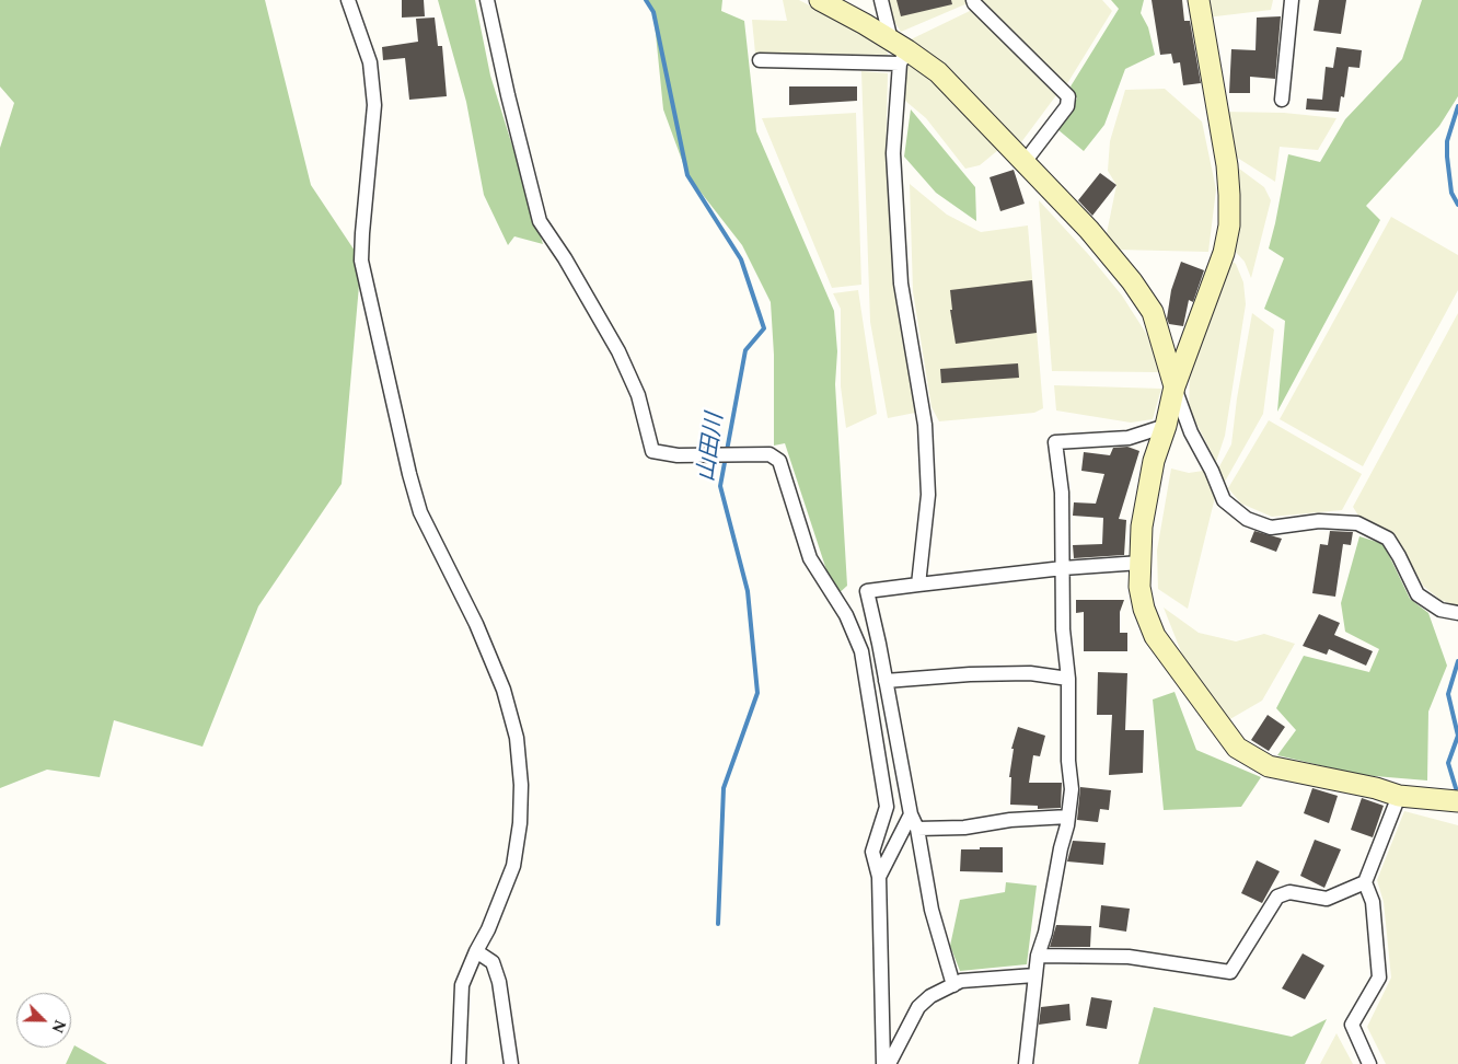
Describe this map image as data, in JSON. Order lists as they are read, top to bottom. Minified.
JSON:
{"water":["山田川"],"north":"bottom right"}
